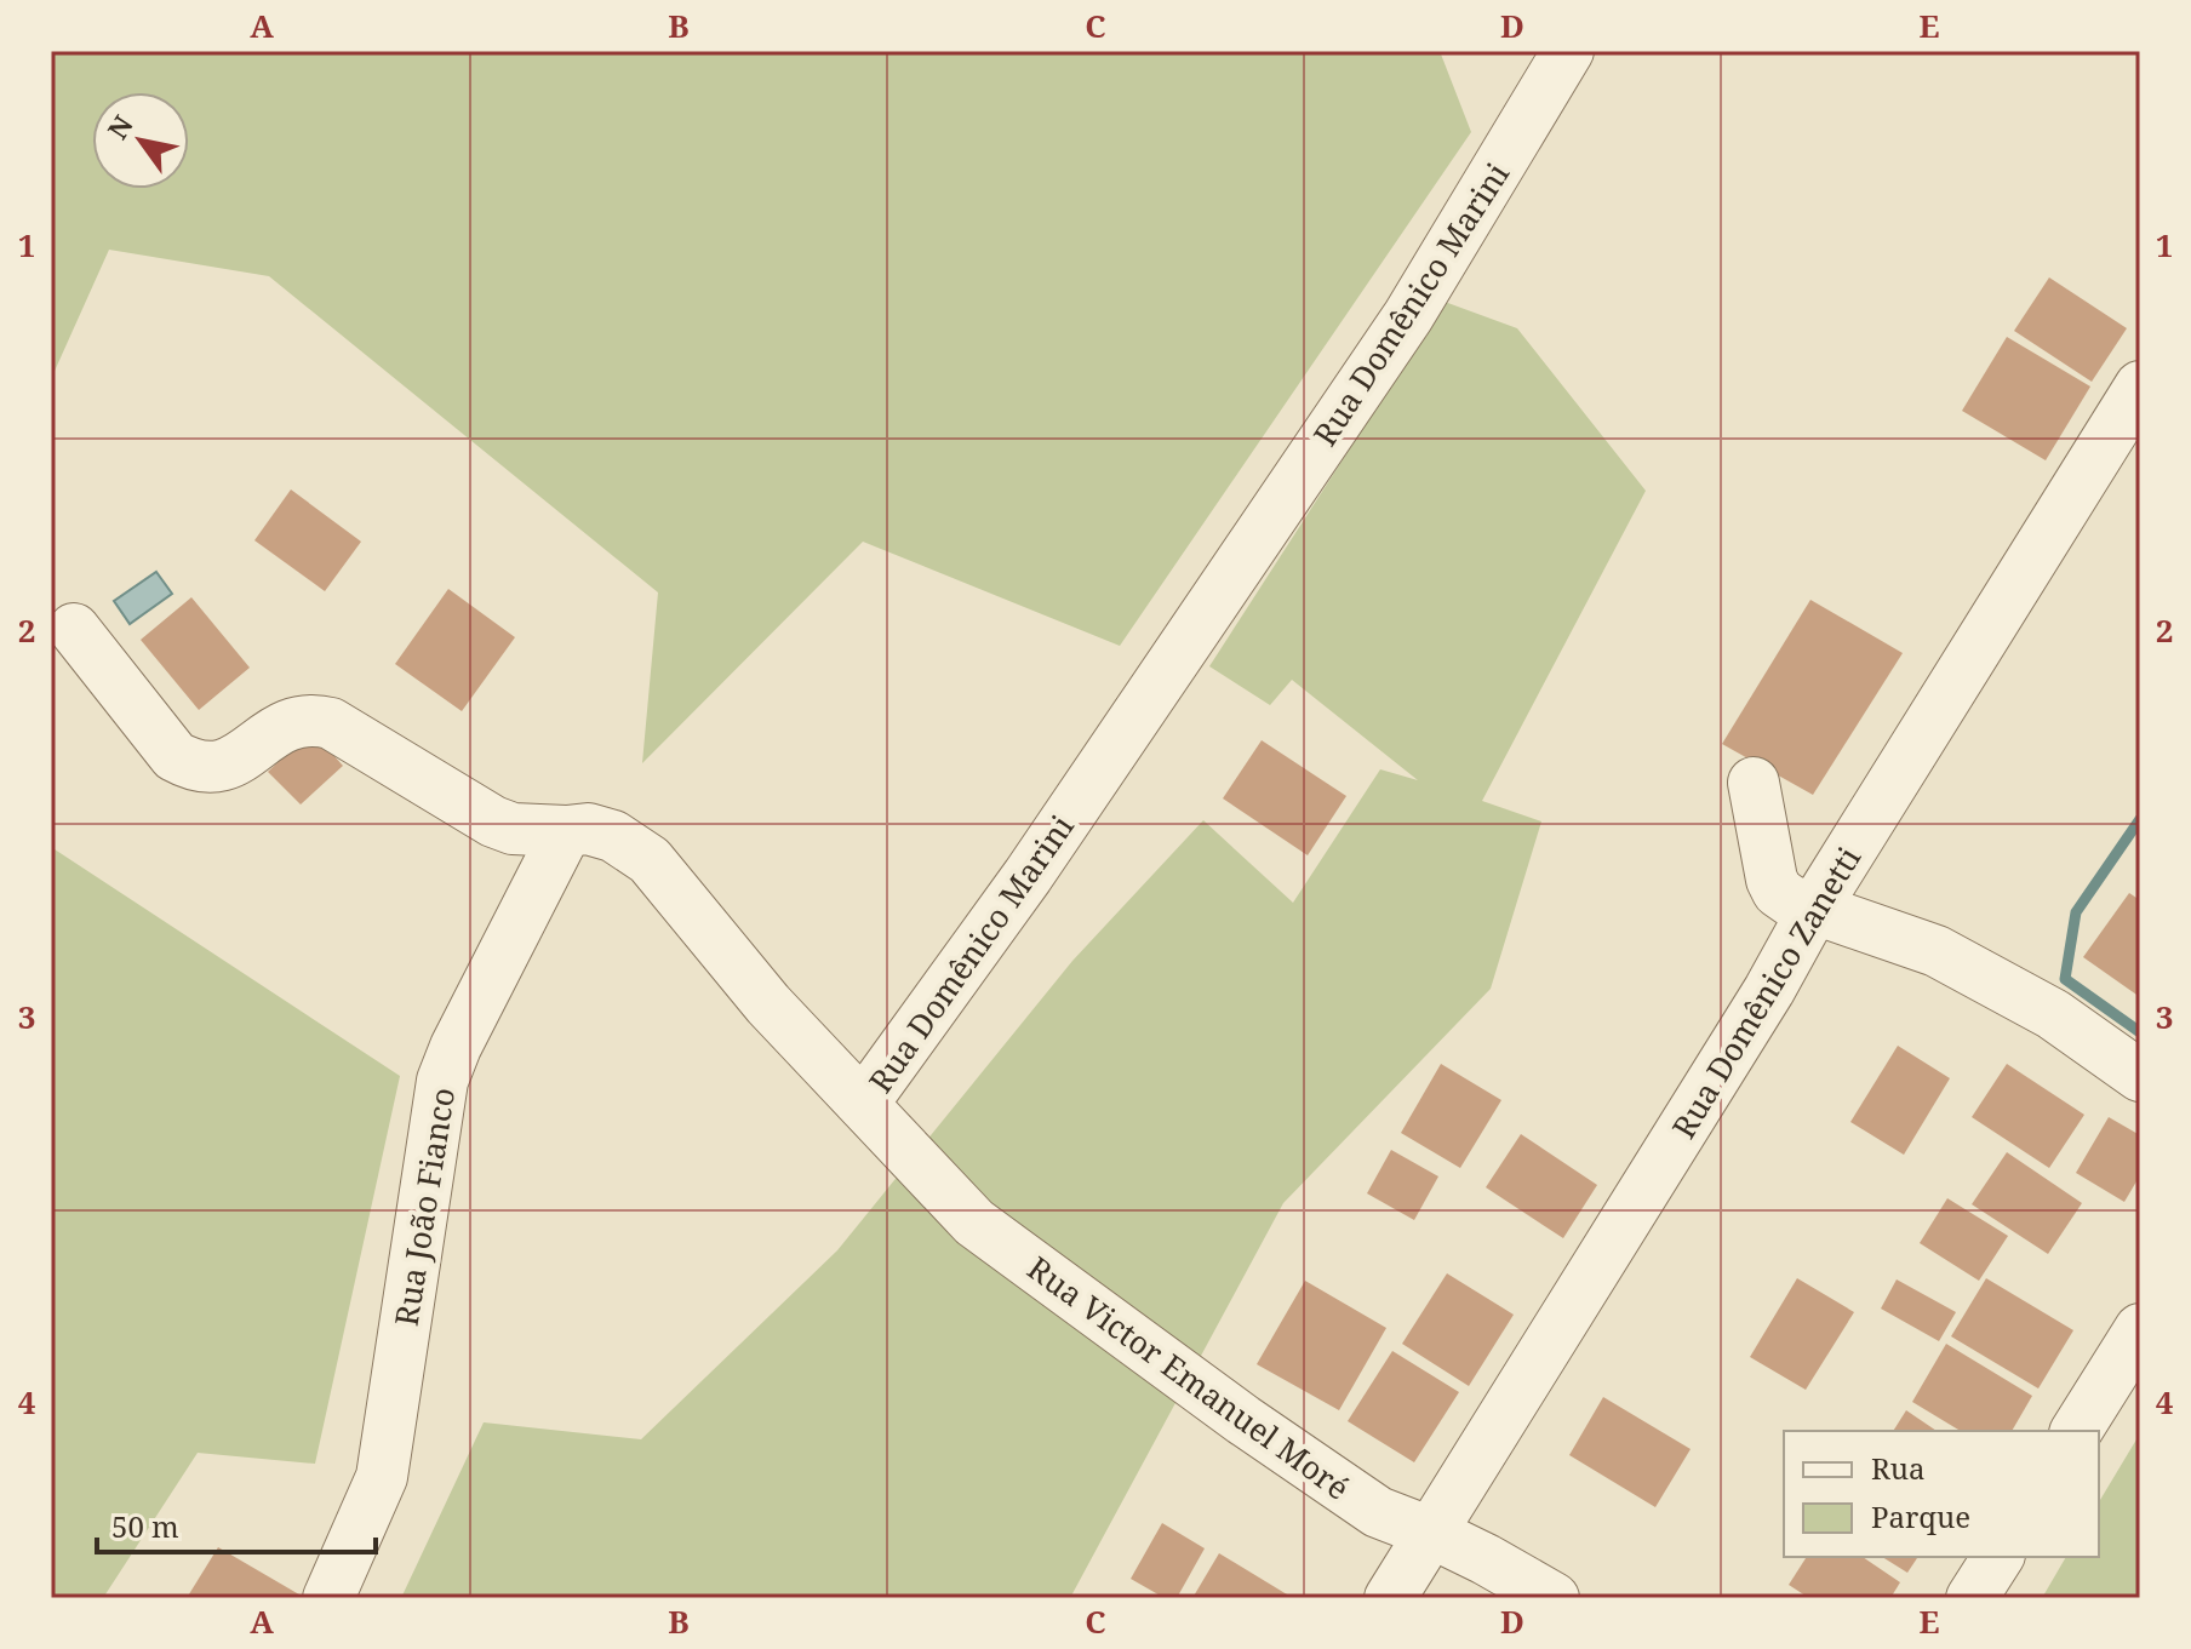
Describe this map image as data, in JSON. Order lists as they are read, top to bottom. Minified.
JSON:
{"streets":{"street":["Rua Domênico Marini","Rua Domênico Zanetti","Rua João Fianco","Rua Victor Emanuel Moré"]},"crossings":[["Rua Domênico Marini","Rua João Fianco"],["Rua Domênico Marini","Rua Victor Emanuel Moré"],["Rua Domênico Zanetti","Rua Victor Emanuel Moré"]],"legend":["Rua","Parque"],"scale_bar":"50 m","north":"top left","grid":{"columns":["A","B","C","D","E"],"rows":["1","2","3","4"]}}
